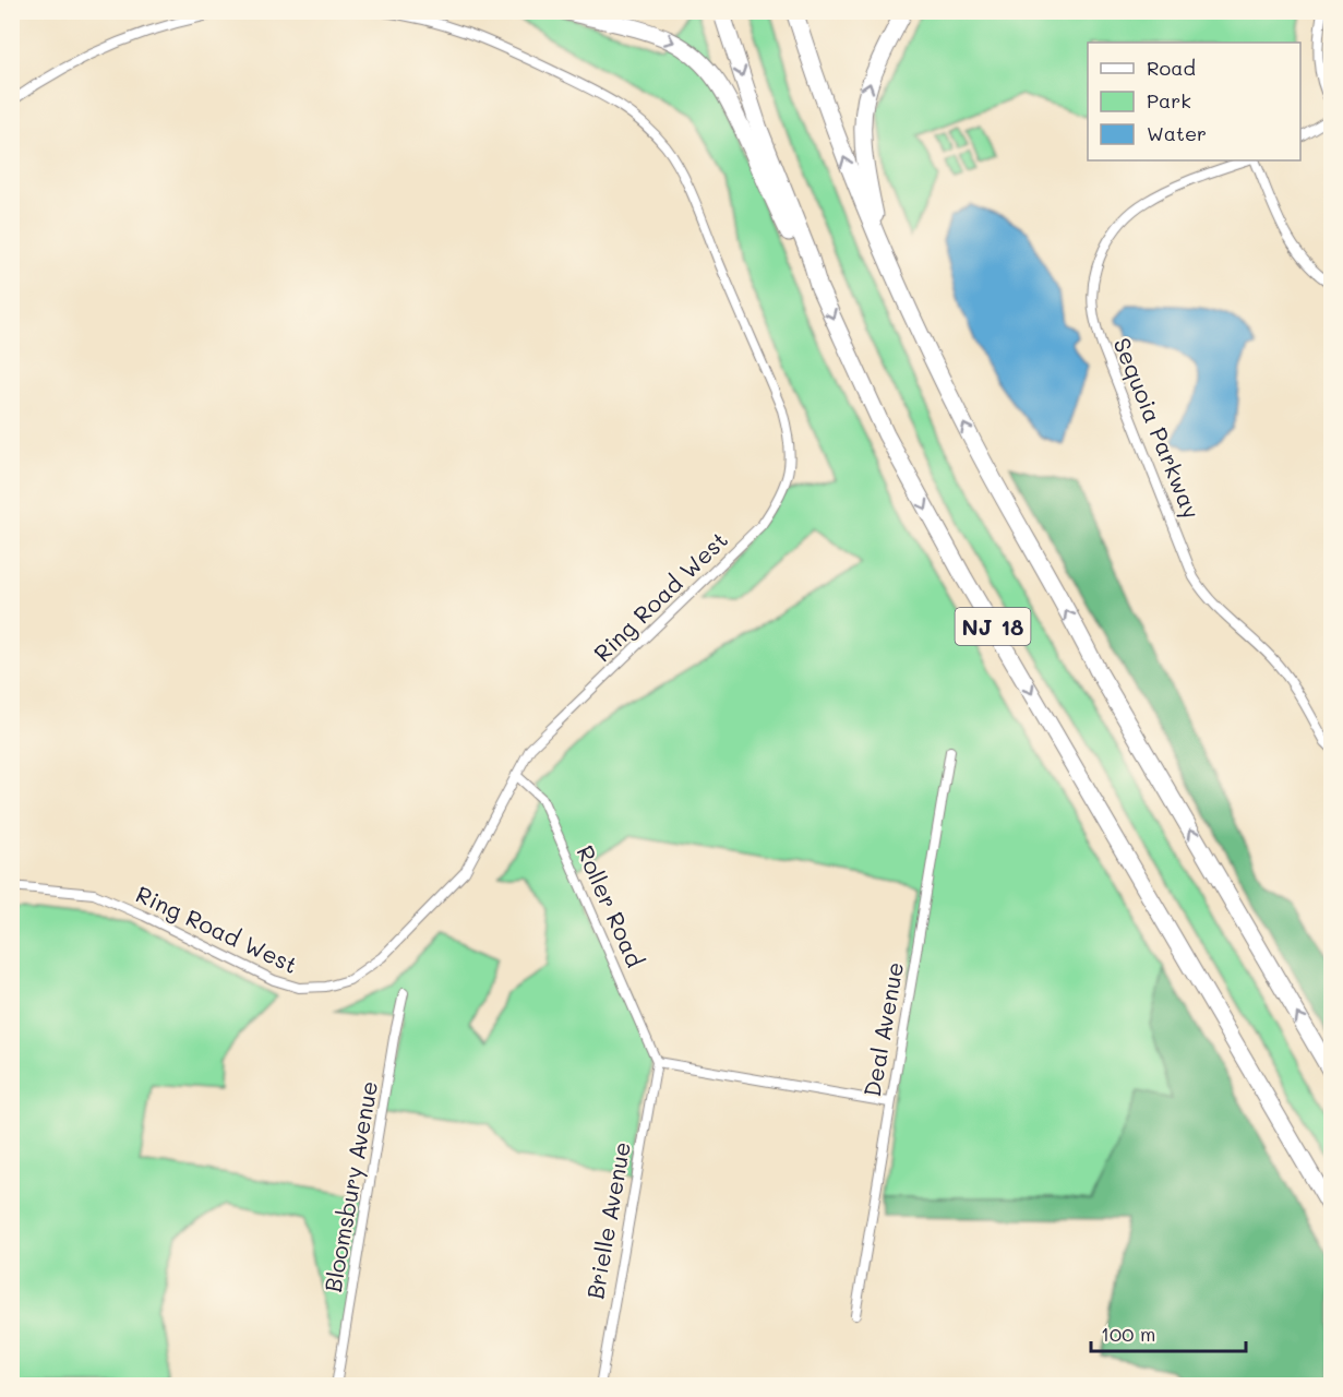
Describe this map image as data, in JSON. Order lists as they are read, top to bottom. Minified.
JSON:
{"streets":{"highway":["NJ 18"],"street":["Sequoia Parkway","Ring Road West","Roller Road","Deal Avenue","Bloomsbury Avenue","Brielle Avenue"]},"crossings":[["Ring Road West","Roller Road"],["Roller Road","Brielle Avenue"]],"legend":["Road","Park","Water"],"scale_bar":"100 m"}
